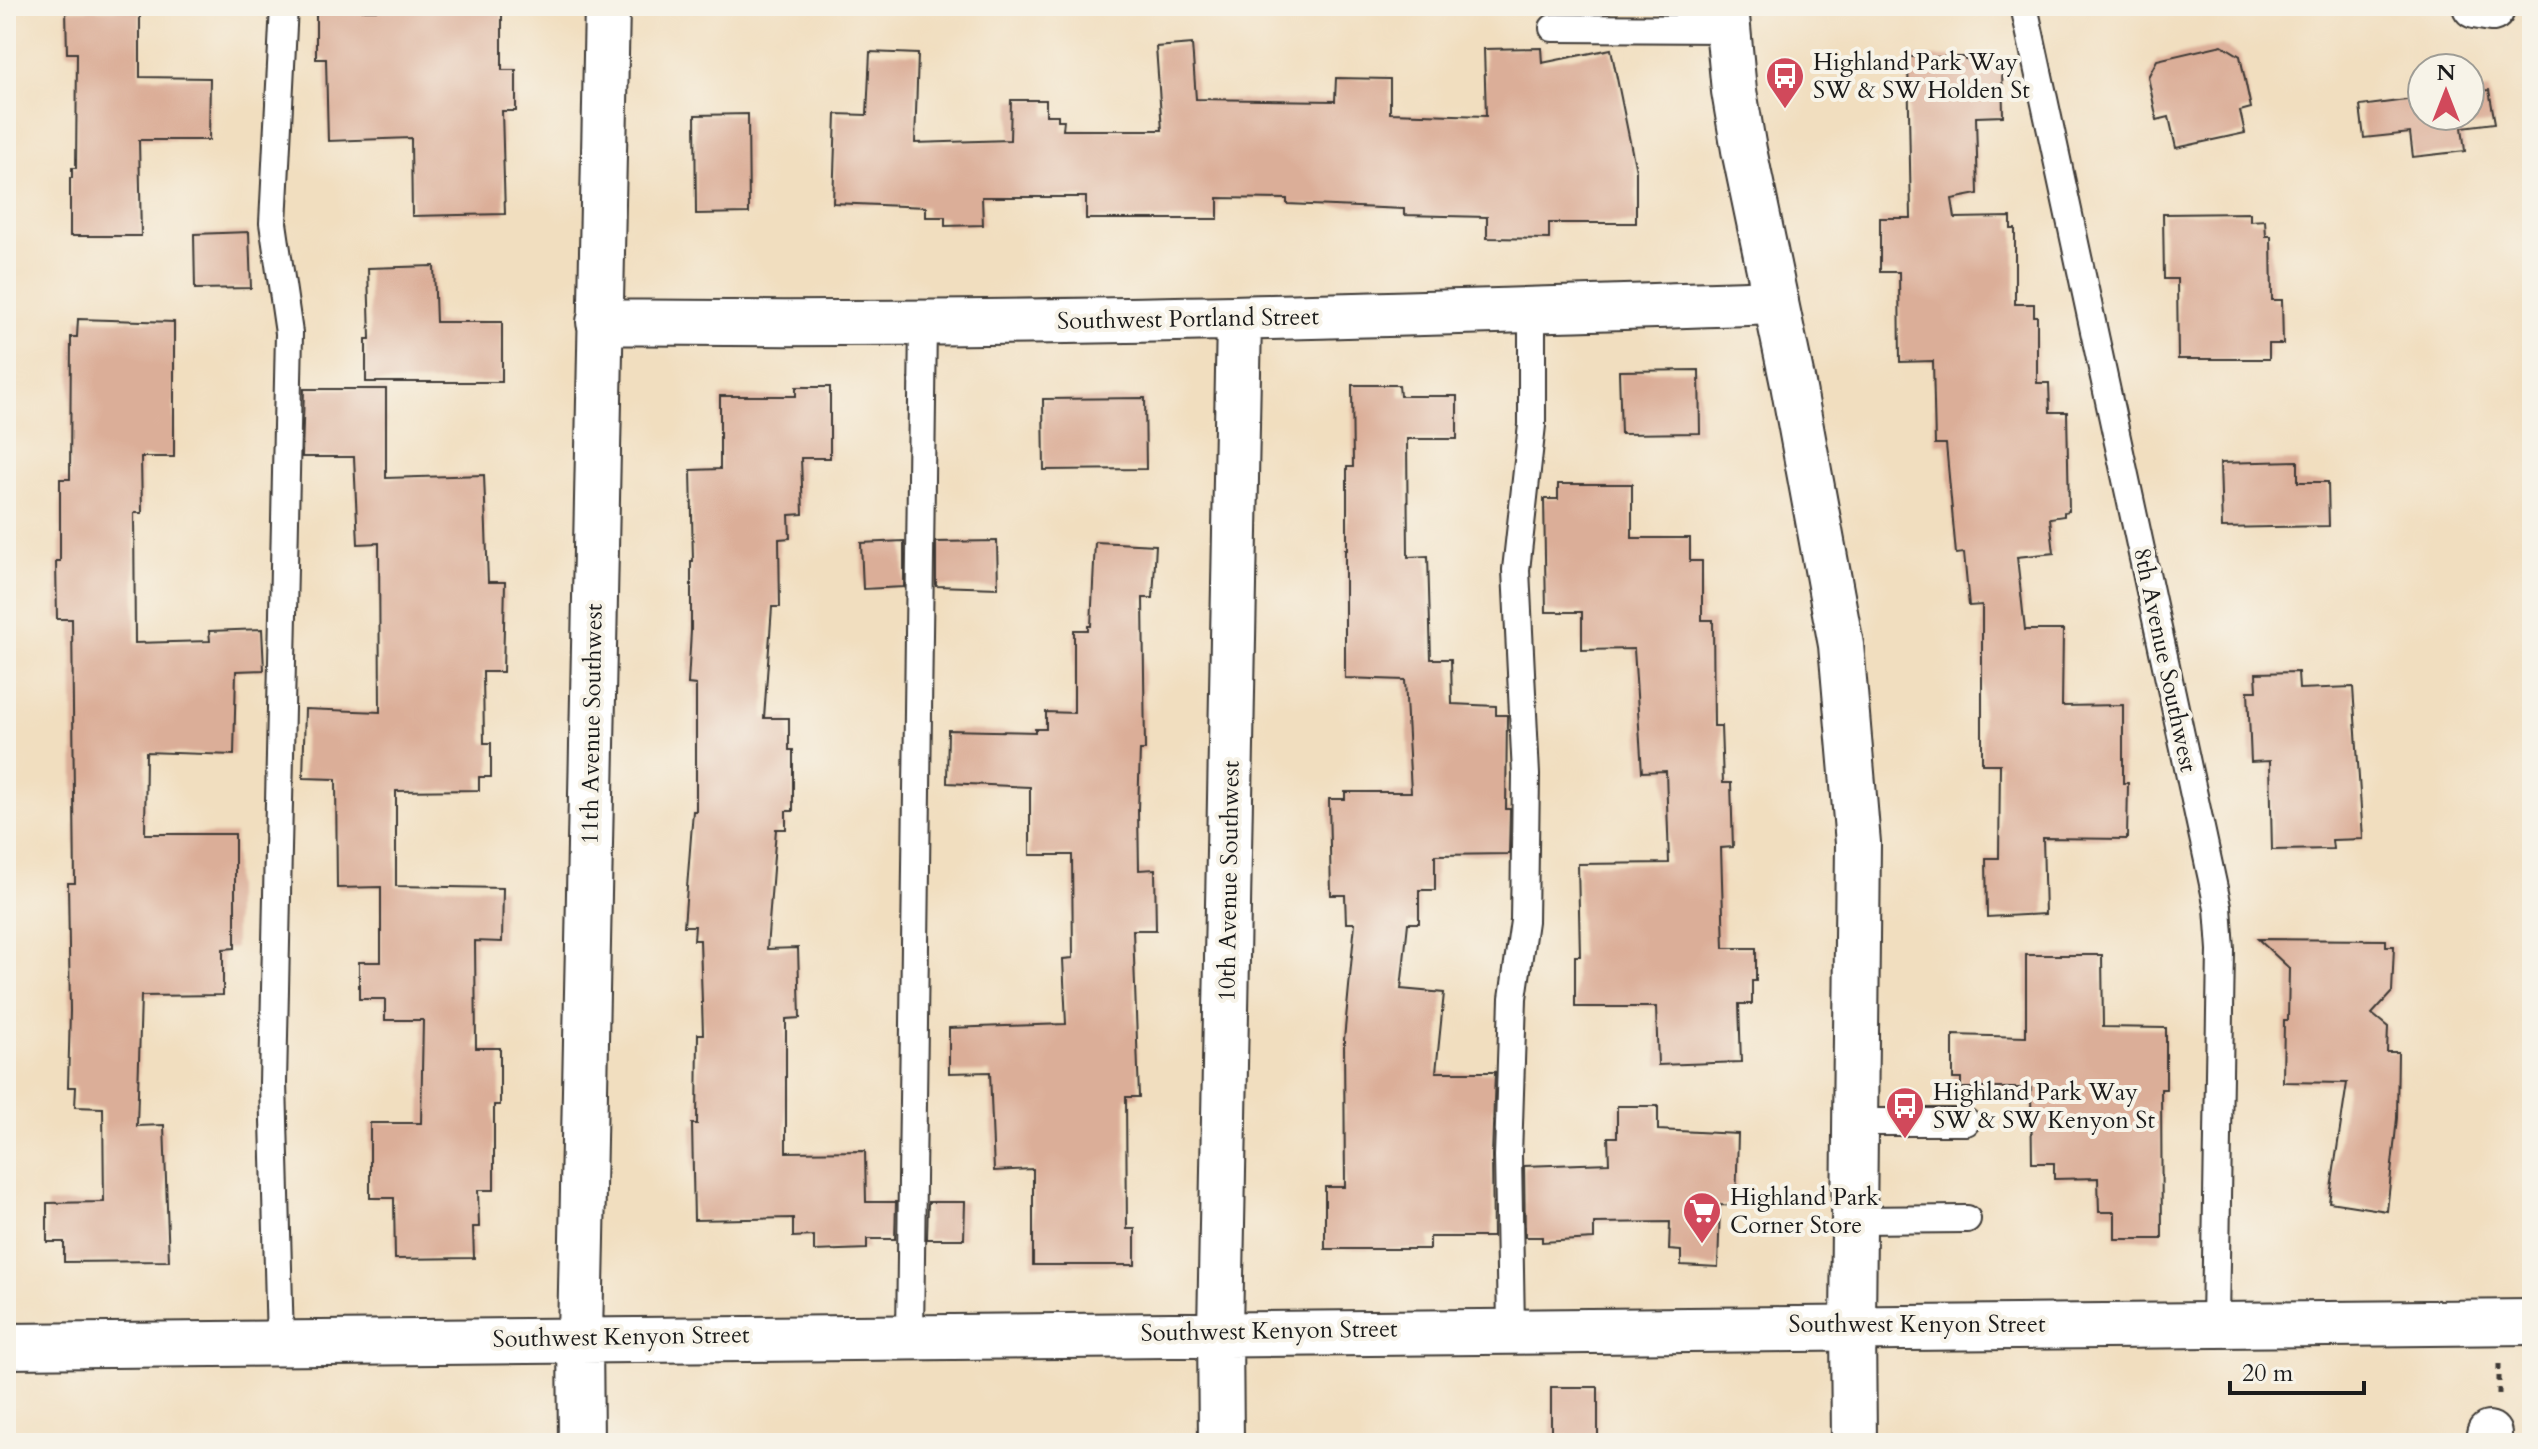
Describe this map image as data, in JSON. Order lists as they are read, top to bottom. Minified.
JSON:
{"streets":{"street":["Southwest Portland Street","11th Avenue Southwest","10th Avenue Southwest","Southwest Kenyon Street"],"lane":["8th Avenue Southwest"]},"crossings":[["Southwest Portland Street","11th Avenue Southwest"],["Southwest Portland Street","10th Avenue Southwest"],["8th Avenue Southwest","Southwest Kenyon Street"],["11th Avenue Southwest","Southwest Kenyon Street"],["10th Avenue Southwest","Southwest Kenyon Street"]],"places":{"bus stop":["Highland Park Way SW & SW Holden St","Highland Park Way SW & SW Kenyon St"],"supermarket":["Highland Park Corner Store"]},"scale_bar":"20 m","north":"top"}
